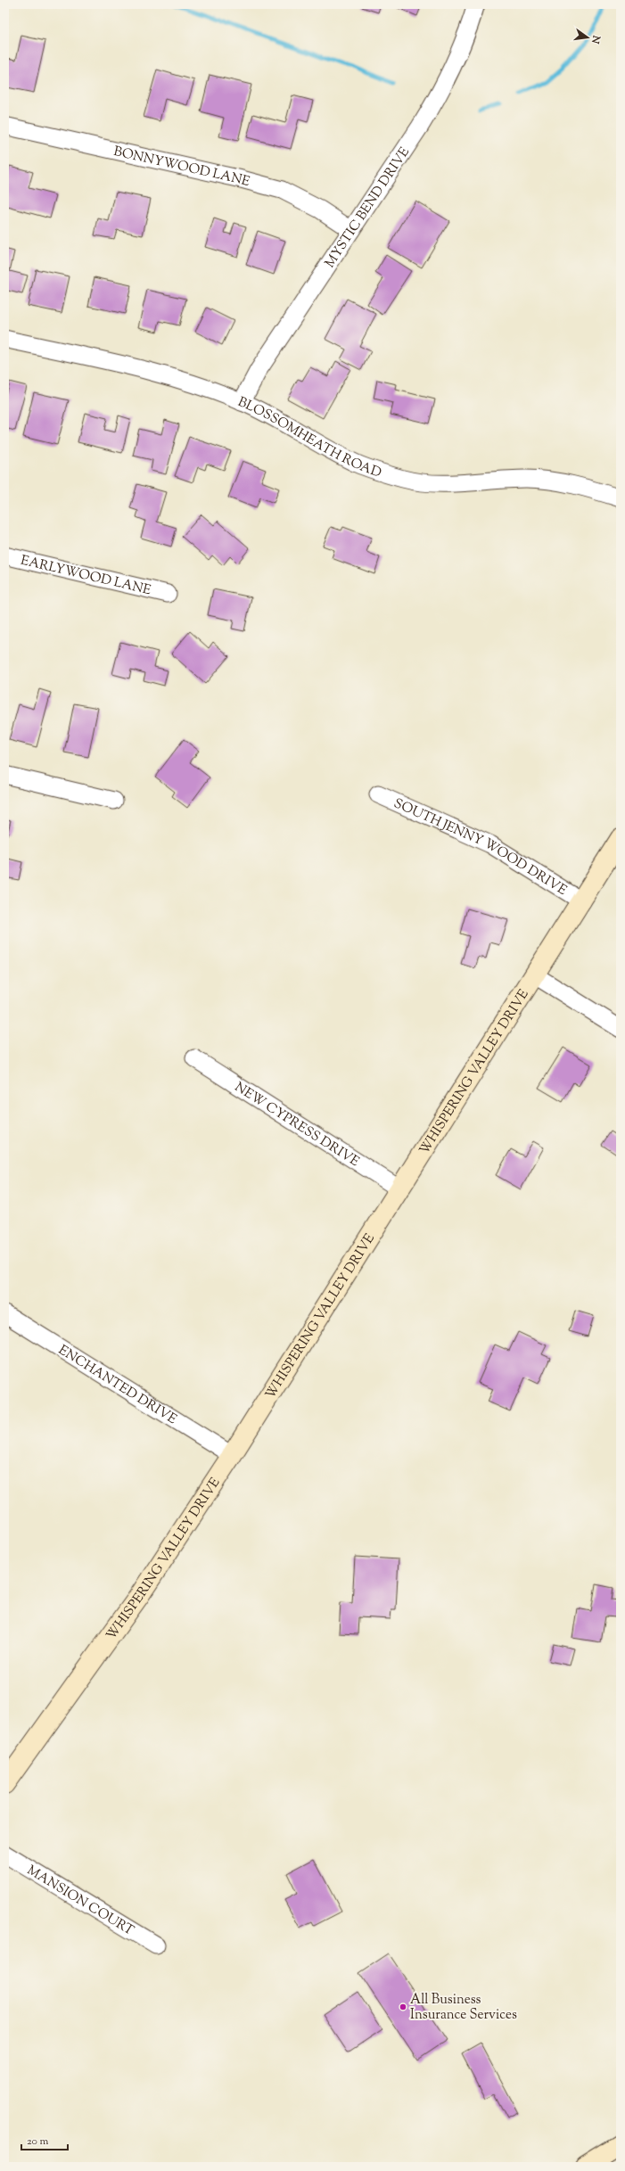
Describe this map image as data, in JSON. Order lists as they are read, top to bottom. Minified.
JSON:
{"streets":{"street":["BONNYWOOD LANE","MYSTIC BEND DRIVE","BLOSSOMHEATH ROAD","EARLYWOOD LANE","SOUTH JENNY WOOD DRIVE","WHISPERING VALLEY DRIVE","NEW CYPRESS DRIVE","ENCHANTED DRIVE","MANSION COURT"]},"crossings":[["BONNYWOOD LANE","MYSTIC BEND DRIVE"],["MYSTIC BEND DRIVE","BLOSSOMHEATH ROAD"],["SOUTH JENNY WOOD DRIVE","WHISPERING VALLEY DRIVE"],["WHISPERING VALLEY DRIVE","NEW CYPRESS DRIVE"],["WHISPERING VALLEY DRIVE","ENCHANTED DRIVE"]],"places":["All Business Insurance Services"],"scale_bar":"20 m","north":"right"}
